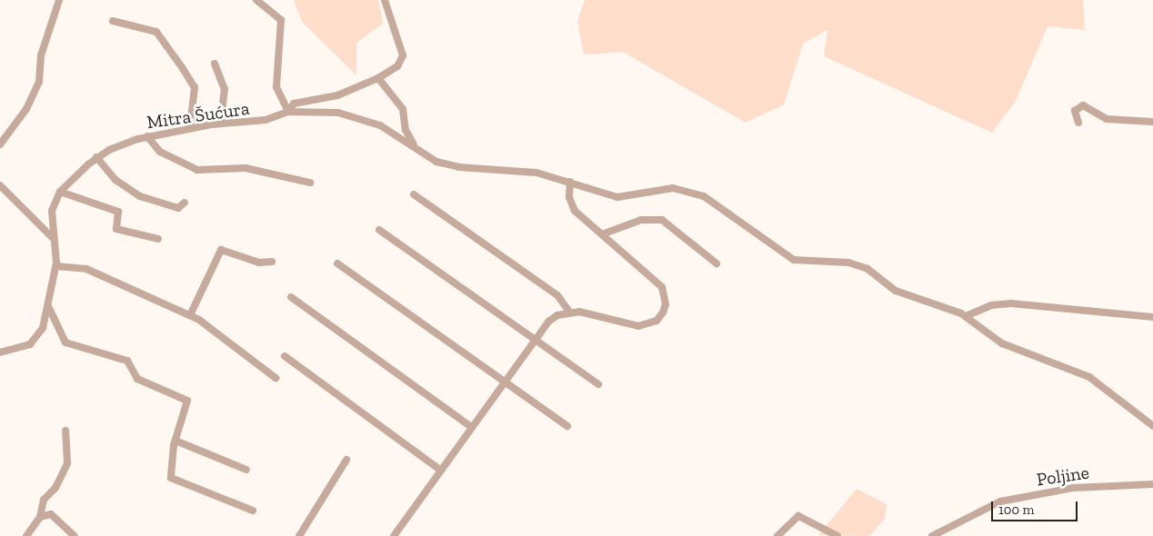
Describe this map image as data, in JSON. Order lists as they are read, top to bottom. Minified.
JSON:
{"streets":{"street":["Mitra Šućura","Poljine"]},"scale_bar":"100 m"}
